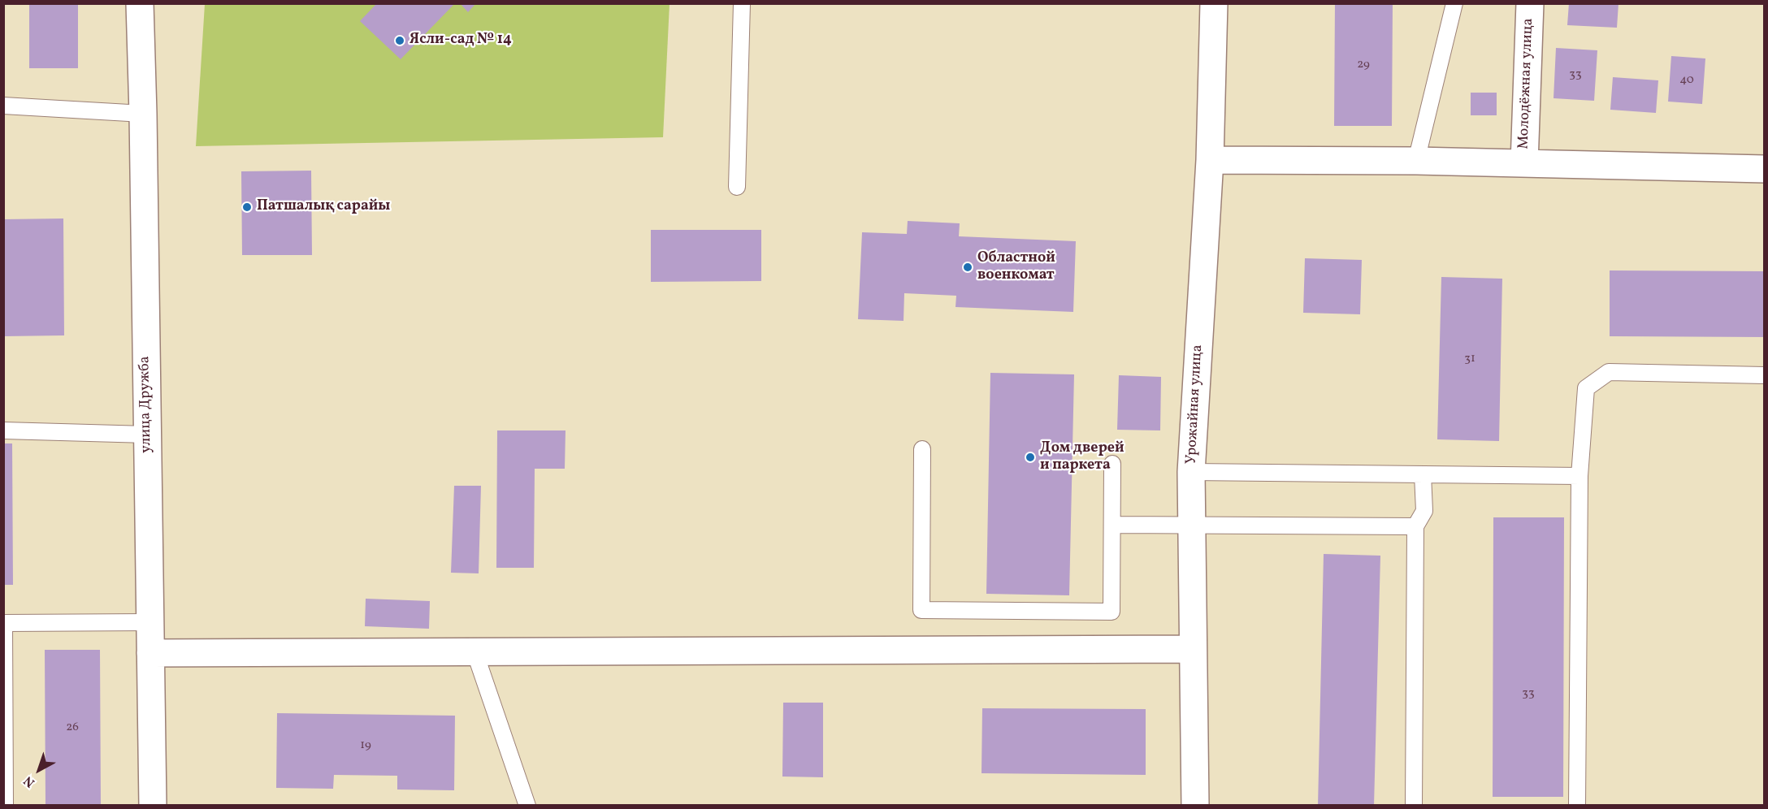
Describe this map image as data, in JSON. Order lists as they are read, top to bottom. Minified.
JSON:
{"streets":{"street":["Молодёжная улица","улица Дружба","Урожайная улица"]},"places":["Ясли-сад № 14","Патшалық сарайы","Областной военкомат","Дом дверей и паркета"],"house_numbers":["29","33","40","31","33","26","19"],"north":"bottom left"}
